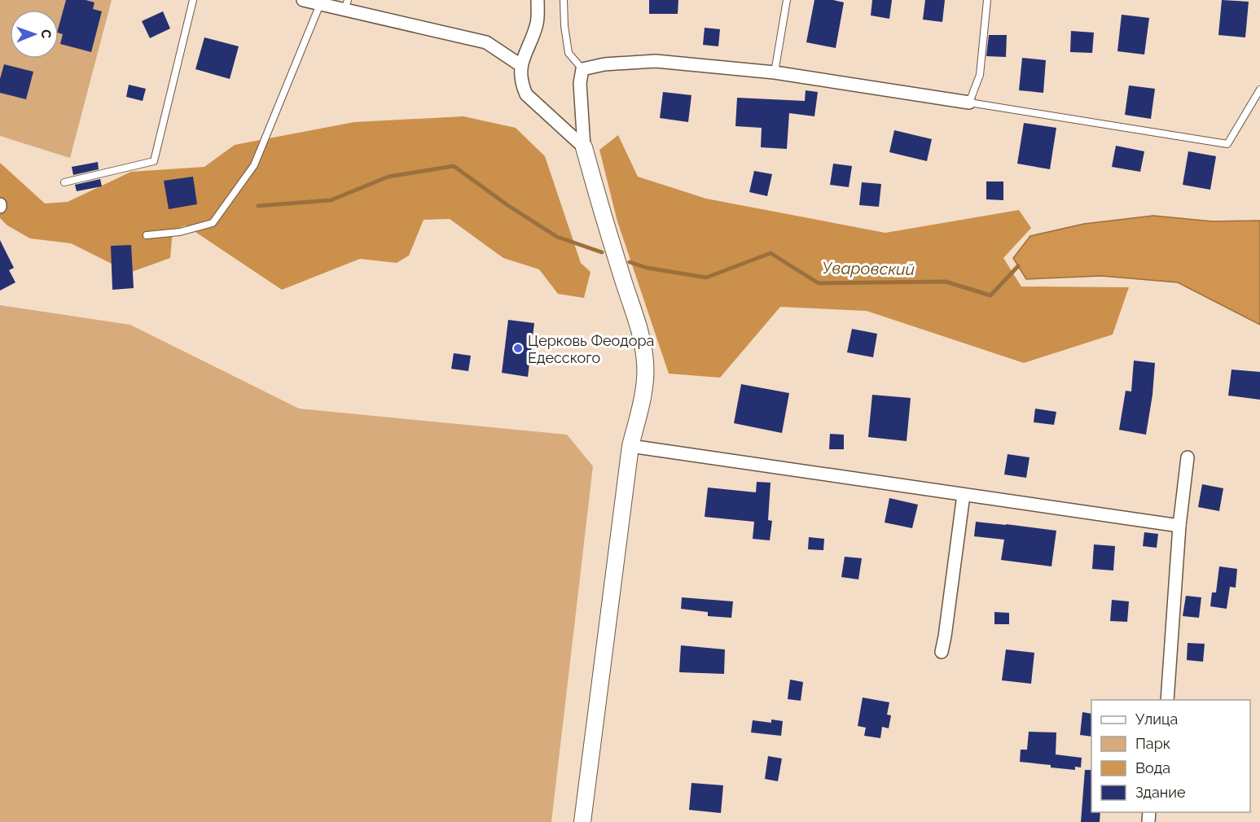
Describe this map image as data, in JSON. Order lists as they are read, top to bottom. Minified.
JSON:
{"water":["Уваровский"],"places":["Церковь Феодора Едесского"],"legend":["Улица","Парк","Вода","Здание"],"north":"right"}
